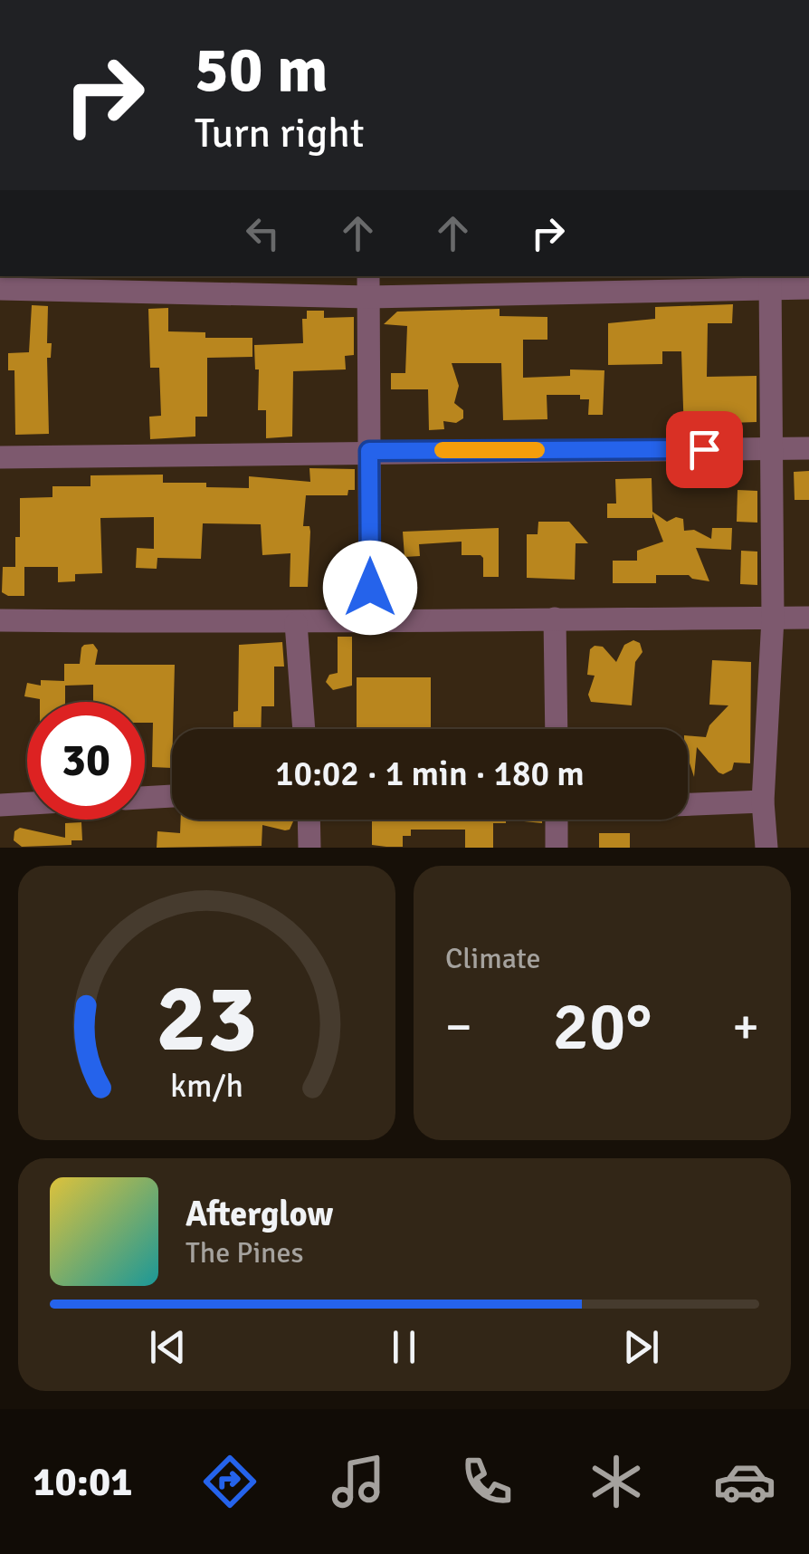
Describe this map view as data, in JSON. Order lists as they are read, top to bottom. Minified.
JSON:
{"page":{"turn":["50 m","Turn right"],"limit":"30","trip":"10:02 · 1 min · 180 m","tile":"Climate","heat":["−","20°","+"],"song":["Afterglow","The Pines"],"tabs":"10:01","gauge":["23","km/h"]}}
